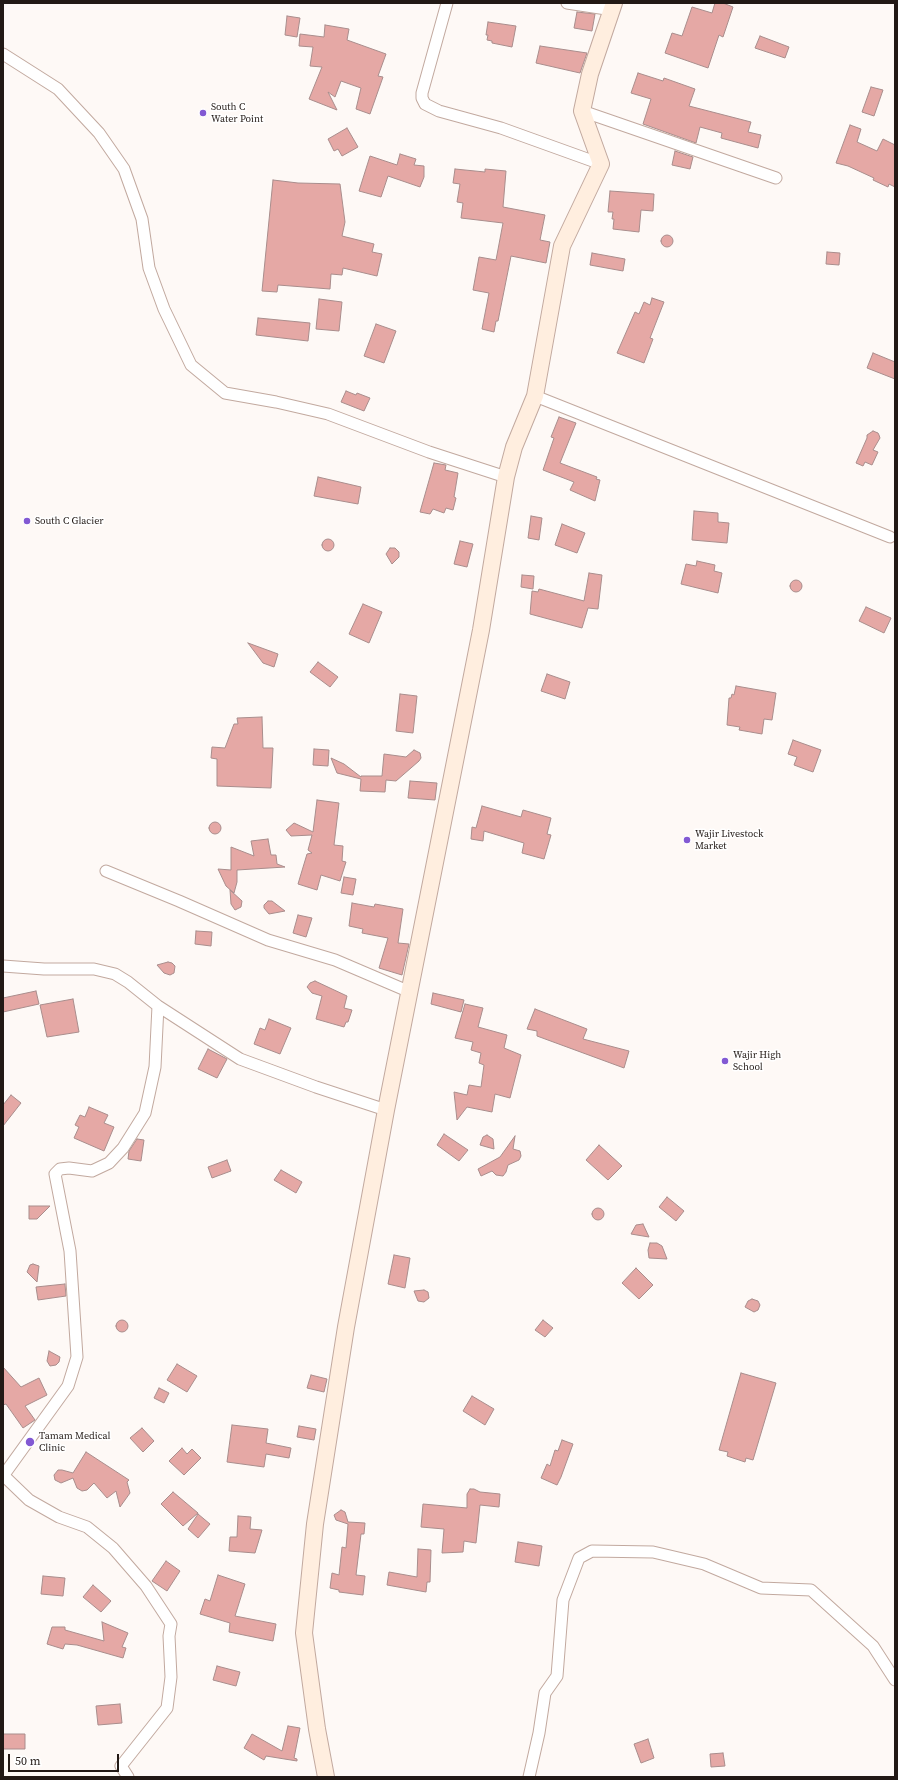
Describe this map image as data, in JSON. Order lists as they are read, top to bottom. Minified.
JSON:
{"places":["South C Water Point","South C Glacier","Wajir Livestock Market","Wajir High School","Tamam Medical Clinic"],"scale_bar":"50 m"}
